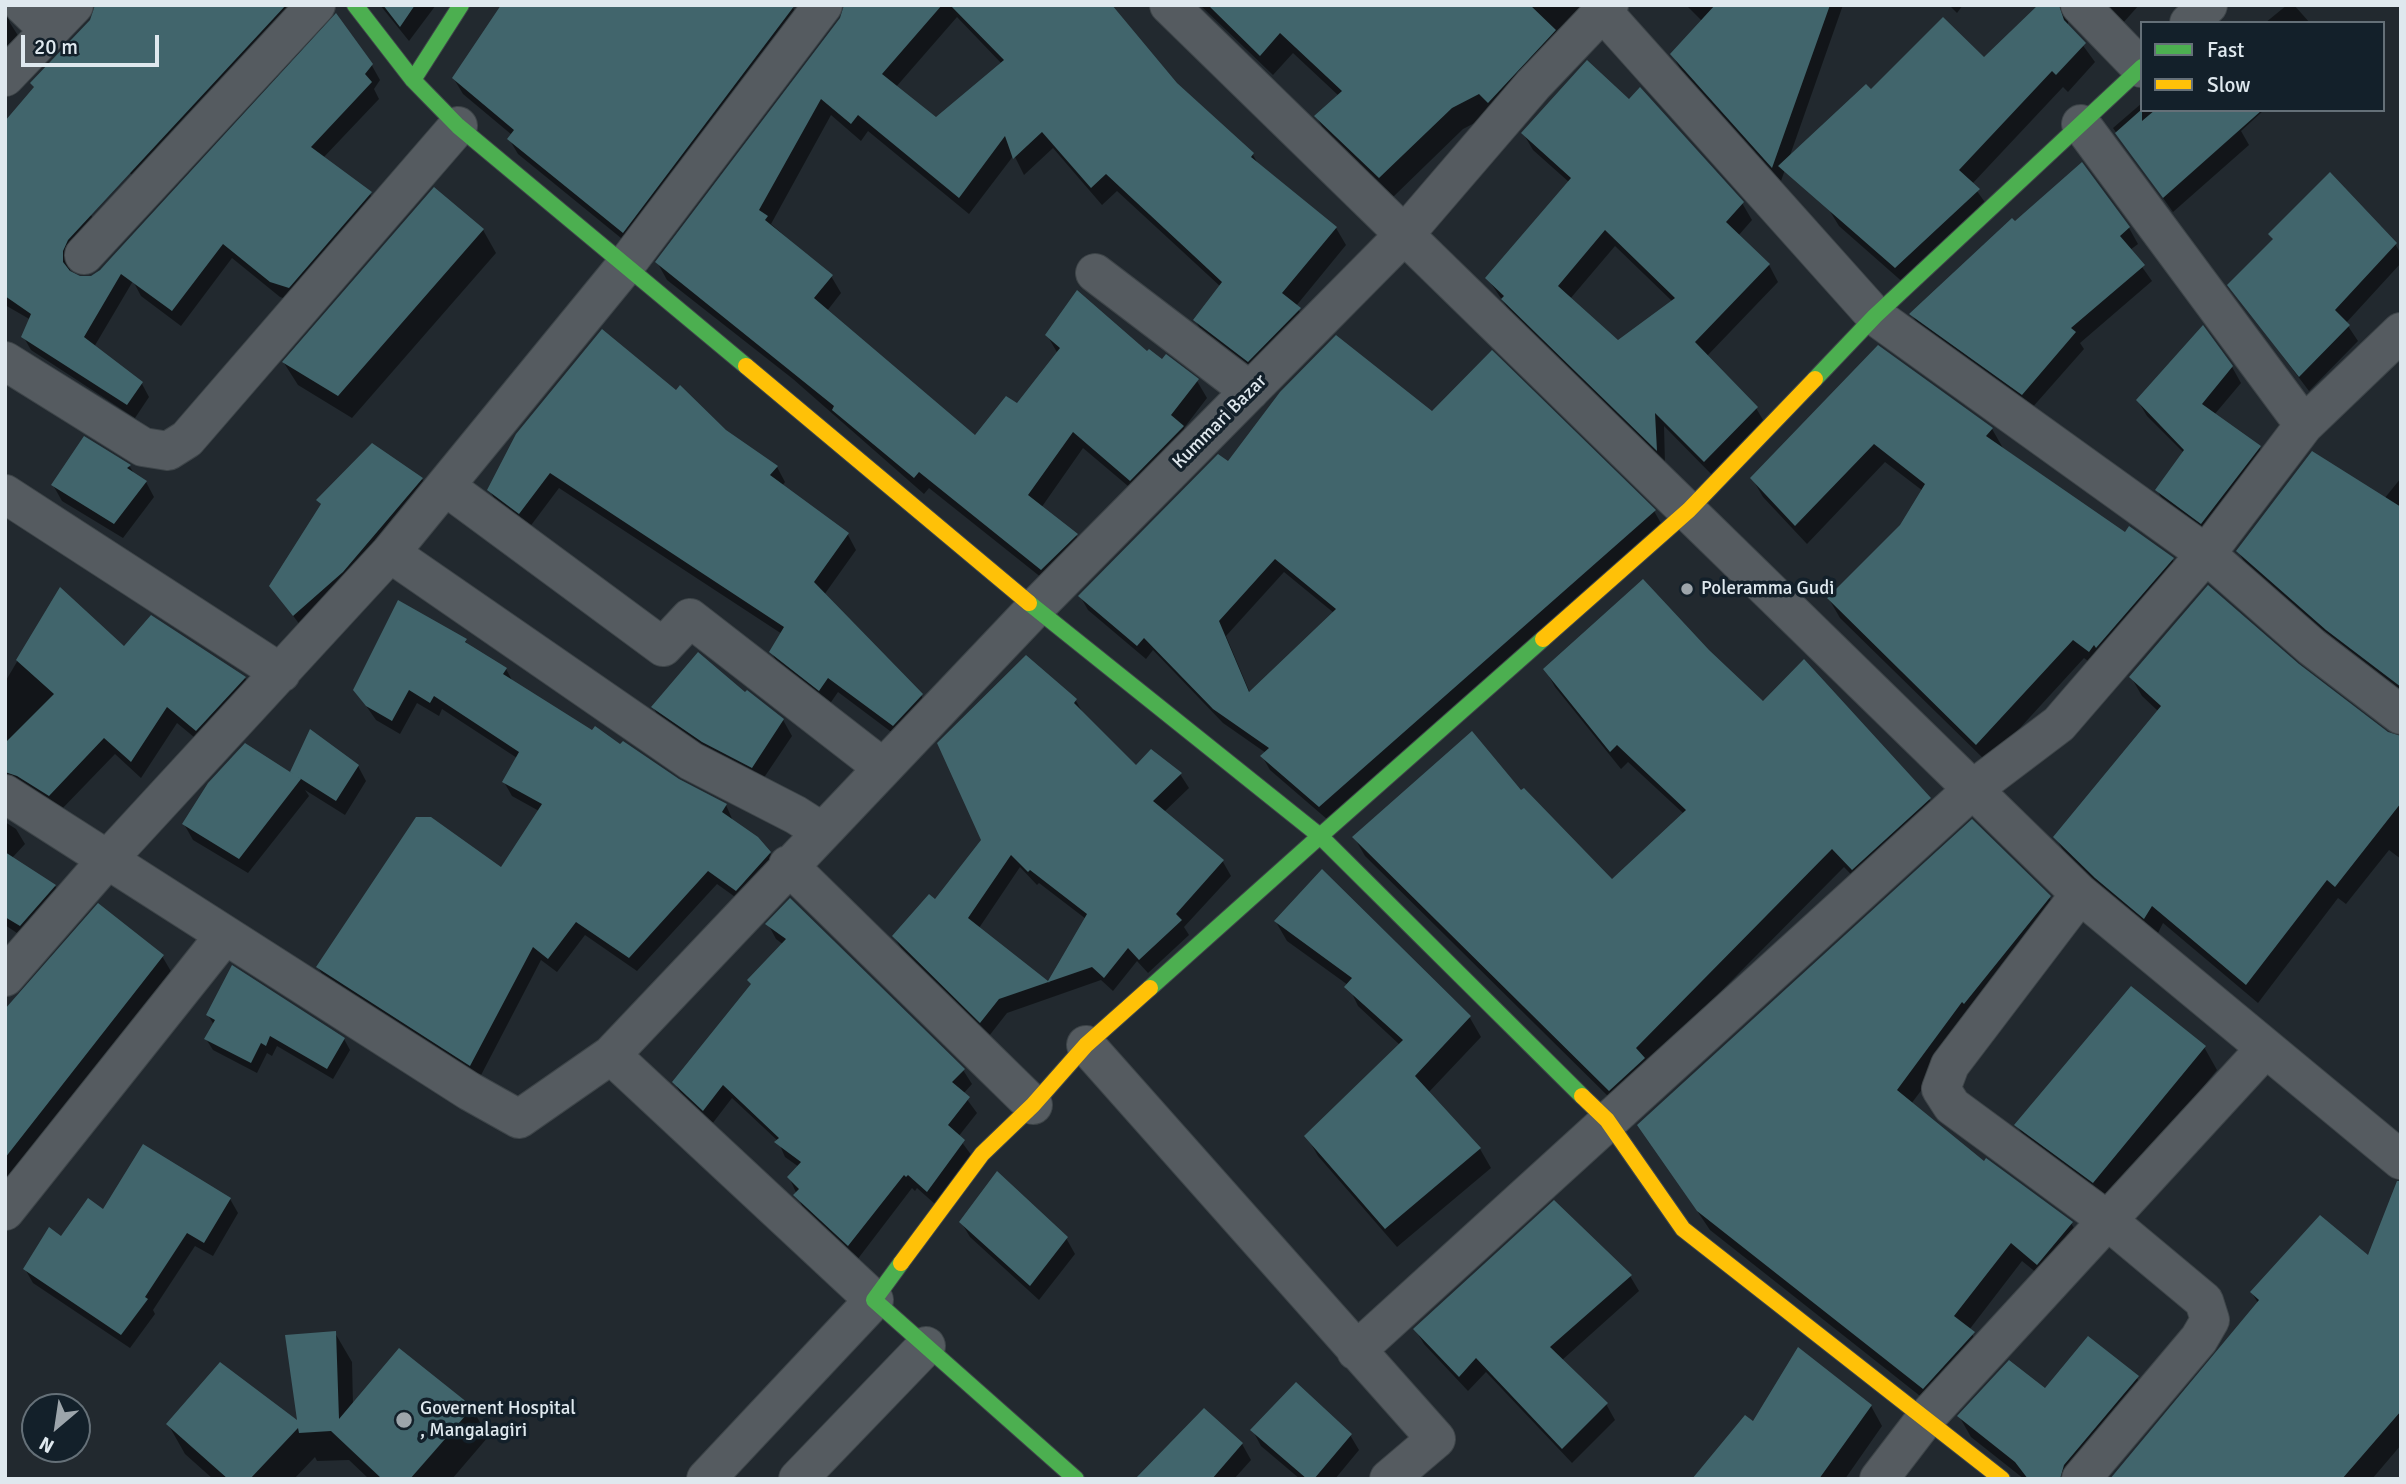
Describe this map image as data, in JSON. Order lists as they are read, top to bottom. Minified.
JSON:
{"streets":{"street":["Kummari Bazar"]},"places":["Poleramma Gudi","Governent Hospital , Mangalagiri"],"legend":["Fast","Slow"],"scale_bar":"20 m","north":"bottom left"}
